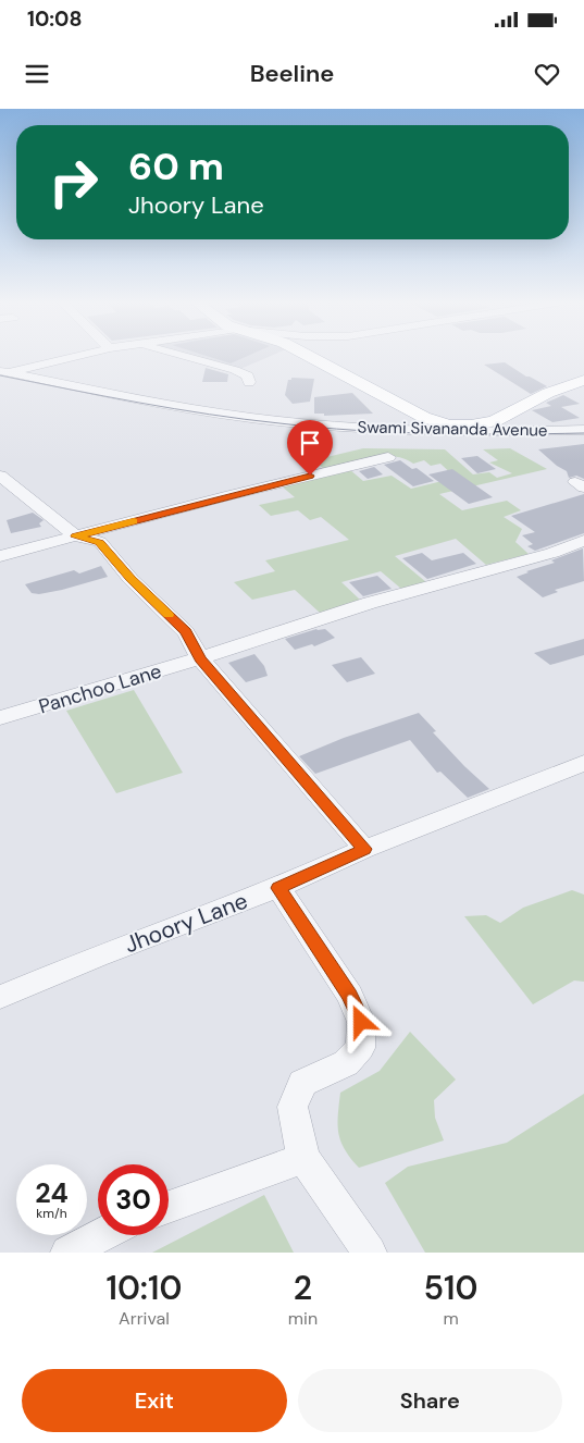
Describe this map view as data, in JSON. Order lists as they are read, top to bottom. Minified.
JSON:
{"streets":{"street":["Swami Sivananda Avenue","Panchoo Lane","Jhoory Lane"]},"page":{"status":"10:08","header":"Beeline","turn":["60 m","Jhoory Lane"],"speed":"24 km/h","limit":"30","eta":["10:10","Arrival","2","min","510","m"],"buttons":["Exit","Share"]}}
